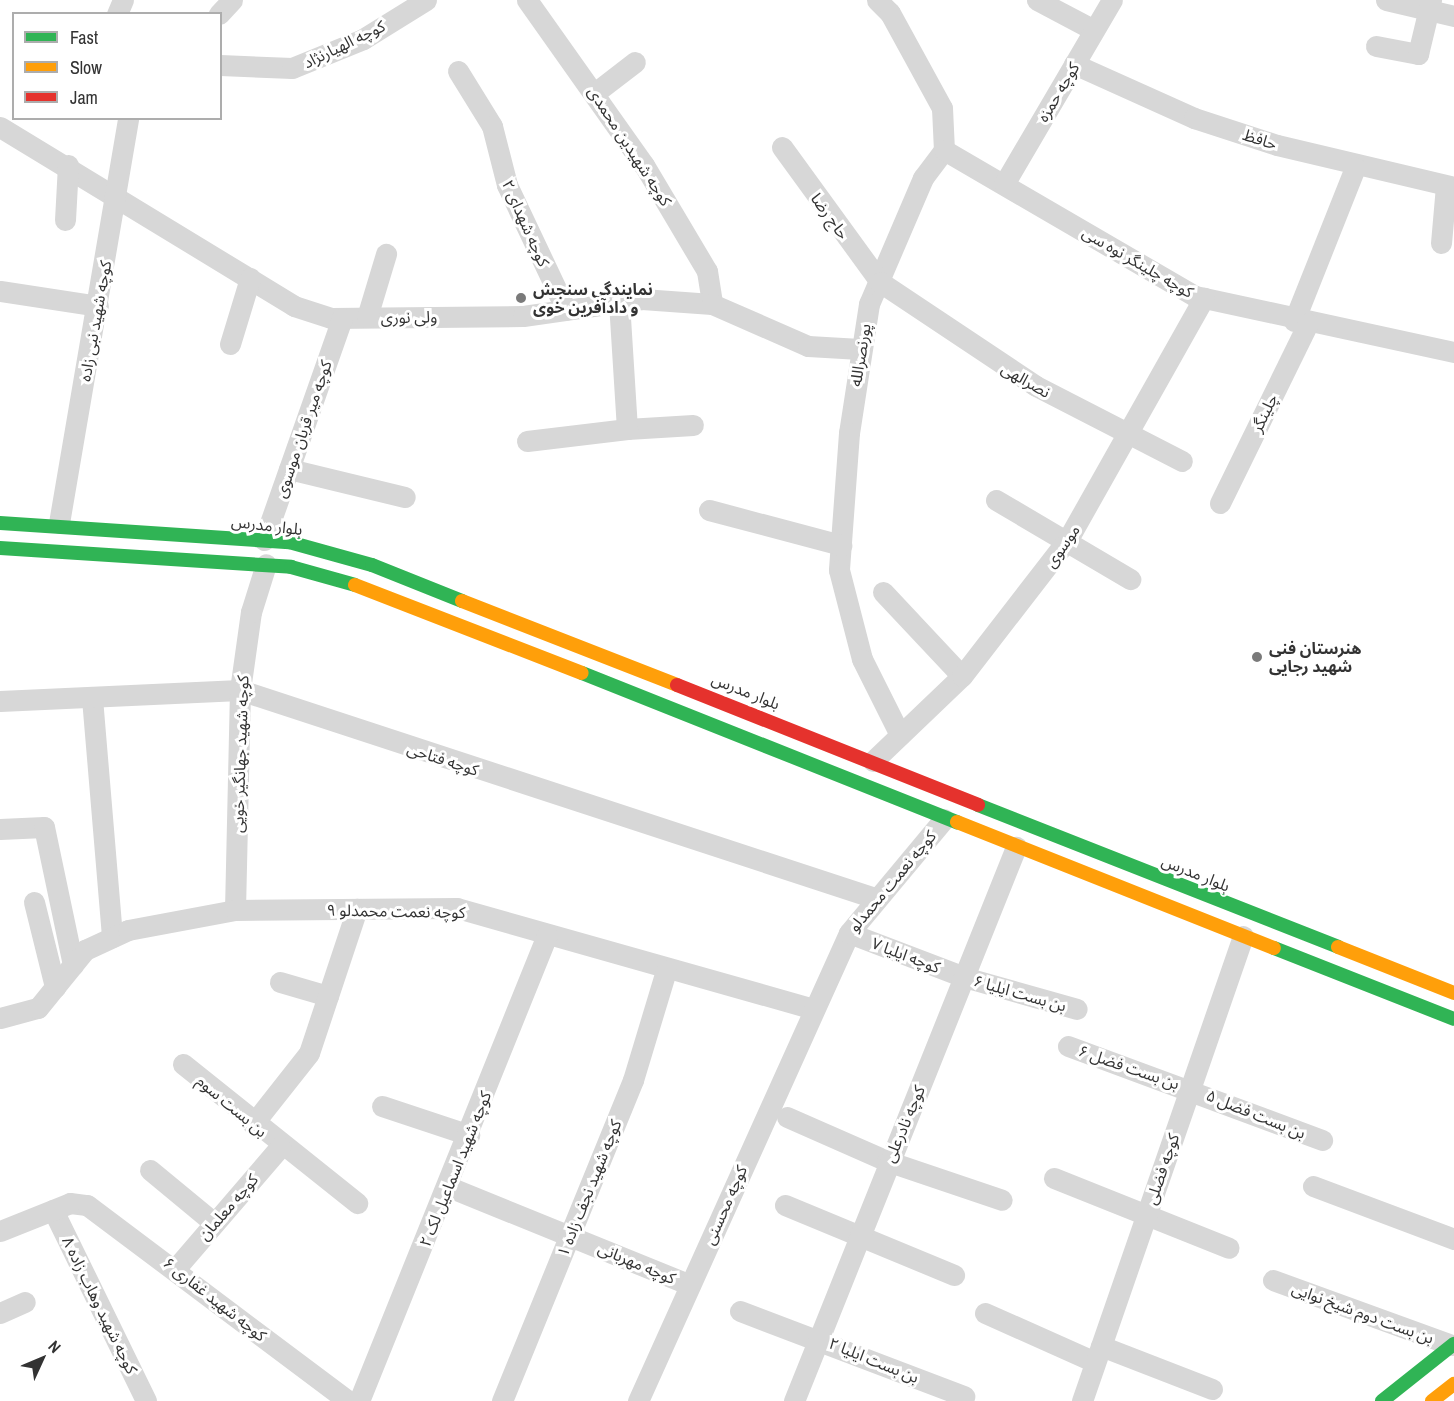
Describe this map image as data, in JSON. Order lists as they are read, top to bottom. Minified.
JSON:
{"streets":{"main road":["بلوار مدرس"],"street":["کوچه الهیارنژاد","کوچه حمزه","حافظ","کوچه شهیدین محمدی","حاج رضا","کوچه شهدای ۲","کوچه چلینگر نوه سی","ولی نوری","کوچه شهید نبی زاده","پورنصرالله","نصرالهی","چلینگر","کوچه میر قربان موسوی","موسوی","کوچه شهید جهانگیر خویی","کوچه فتاحی","کوچه نعمت محمدلو","کوچه نعمت محمدلو ۹","۷ کوچه ایلیا","۶ بن بست ایلیا","۶ بن بست فضل","بن بست سوم","۵ بن بست فضل","کوچه نادرعلی","کوچه شهید اسماعیل لک ۲","کوچه فضلی","کوچه شهید نجف زاده ۱","کوچه محسنی","کوچه معلمان","کوچه مهربانی","کوچه شهید غفاری ۶","کوچه شهید وهاب زاده ۸","بن بست دوم شیخ نوایی","بن بست ایلیا ۲"]},"crossings":[["کوچه حمزه","حافظ"],["کوچه حمزه","کوچه چلینگر نوه سی"],["حافظ","چلینگر"],["کوچه شهیدین محمدی","ولی نوری"],["حاج رضا","پورنصرالله"],["حاج رضا","نصرالهی"],["کوچه شهدای ۲","ولی نوری"],["کوچه چلینگر نوه سی","پورنصرالله"],["کوچه چلینگر نوه سی","چلینگر"],["کوچه چلینگر نوه سی","موسوی"],["ولی نوری","کوچه شهید نبی زاده"],["ولی نوری","پورنصرالله"],["ولی نوری","کوچه میر قربان موسوی"],["کوچه شهید نبی زاده","بلوار مدرس"],["پورنصرالله","نصرالهی"],["پورنصرالله","موسوی"],["نصرالهی","موسوی"],["کوچه میر قربان موسوی","بلوار مدرس"],["بلوار مدرس","موسوی"],["کوچه شهید جهانگیر خویی","کوچه فتاحی"],["کوچه شهید جهانگیر خویی","کوچه نعمت محمدلو ۹"],["کوچه فتاحی","کوچه نعمت محمدلو"],["کوچه نعمت محمدلو","کوچه نعمت محمدلو ۹"],["کوچه نعمت محمدلو","۷ کوچه ایلیا"],["کوچه نعمت محمدلو","کوچه محسنی"],["کوچه نعمت محمدلو ۹","کوچه شهید اسماعیل لک ۲"],["کوچه نعمت محمدلو ۹","کوچه شهید نجف زاده ۱"],["کوچه نعمت محمدلو ۹","کوچه محسنی"],["۷ کوچه ایلیا","۶ بن بست ایلیا"],["۷ کوچه ایلیا","کوچه نادرعلی"],["۶ بن بست ایلیا","کوچه نادرعلی"],["۶ بن بست فضل","۵ بن بست فضل"],["۶ بن بست فضل","کوچه فضلی"],["بن بست سوم","کوچه معلمان"],["۵ بن بست فضل","کوچه فضلی"],["کوچه نادرعلی","بن بست ایلیا ۲"],["کوچه شهید اسماعیل لک ۲","کوچه مهربانی"],["کوچه شهید نجف زاده ۱","کوچه مهربانی"],["کوچه محسنی","کوچه مهربانی"],["کوچه معلمان","کوچه شهید غفاری ۶"],["کوچه شهید غفاری ۶","کوچه شهید وهاب زاده ۸"]],"places":["نمایندگی سنجش و دادآفرین خوی","هنرستان فنی شهید رجایی"],"legend":["Fast","Slow","Jam"],"north":"top right"}
